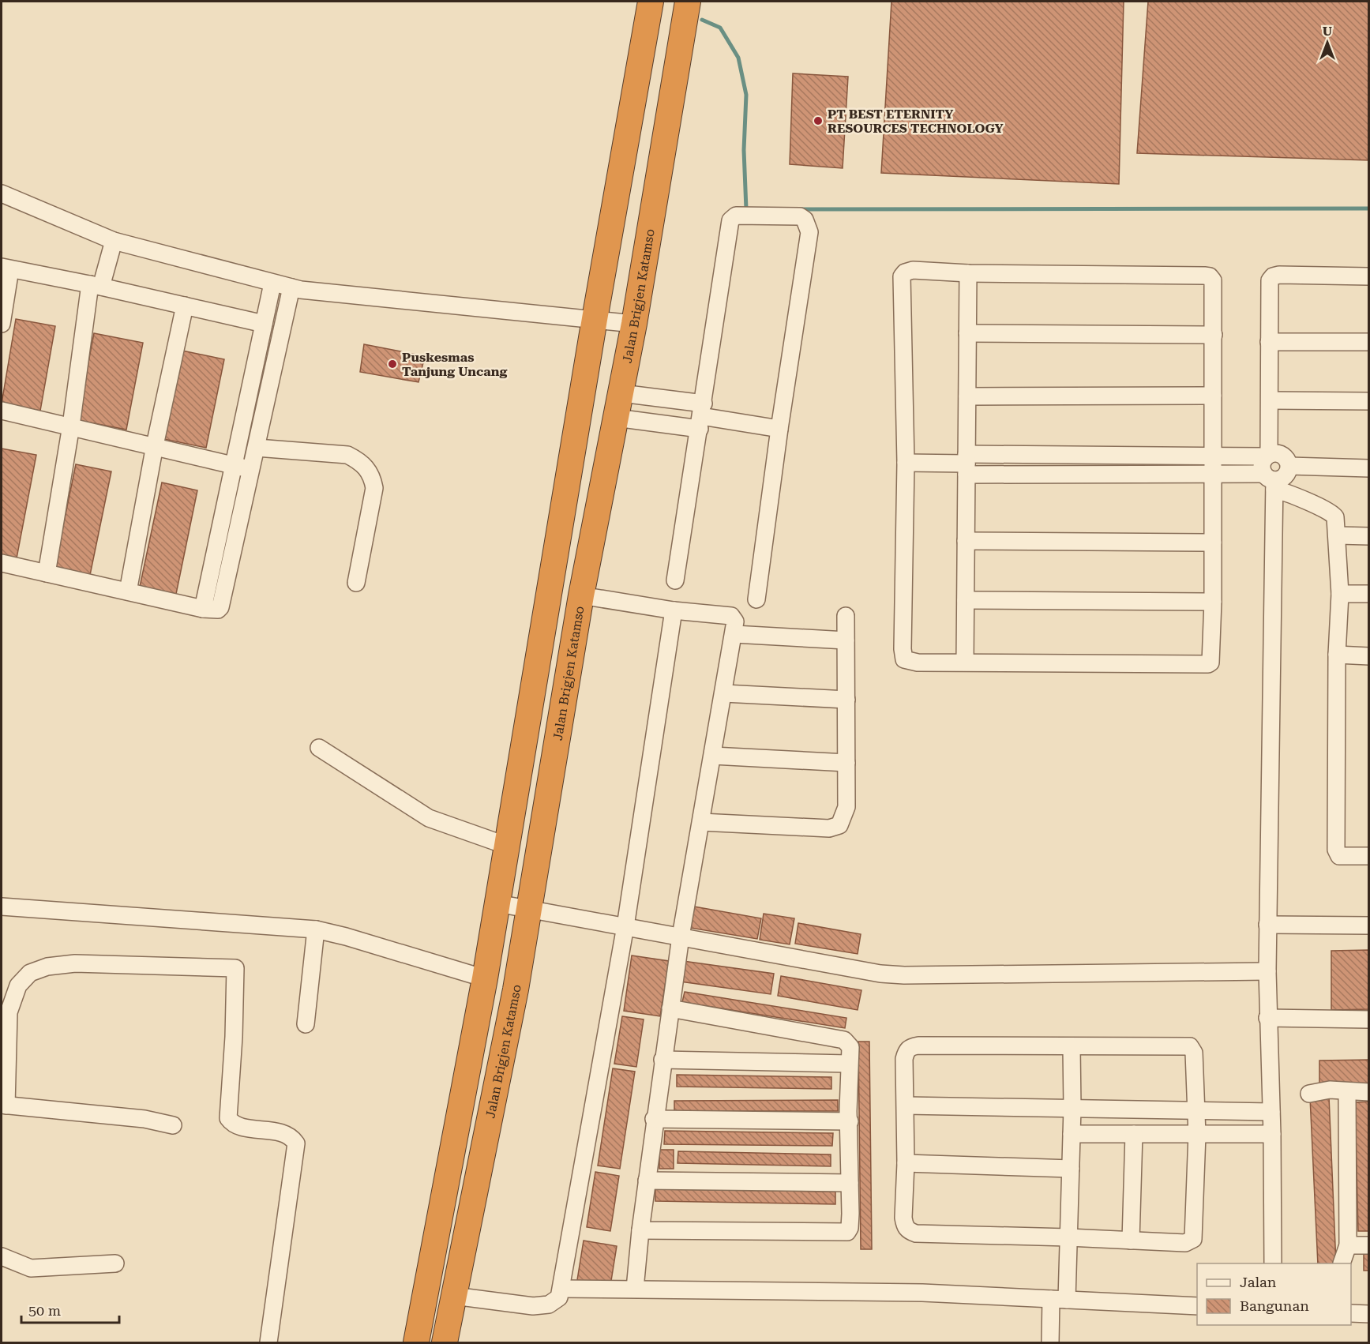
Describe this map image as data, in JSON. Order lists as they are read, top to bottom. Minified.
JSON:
{"streets":{"highway":["Jalan Brigjen Katamso"]},"places":["PT BEST ETERNITY RESOURCES TECHNOLOGY","Puskesmas Tanjung Uncang"],"legend":["Jalan","Bangunan"],"scale_bar":"50 m","north":"top"}
